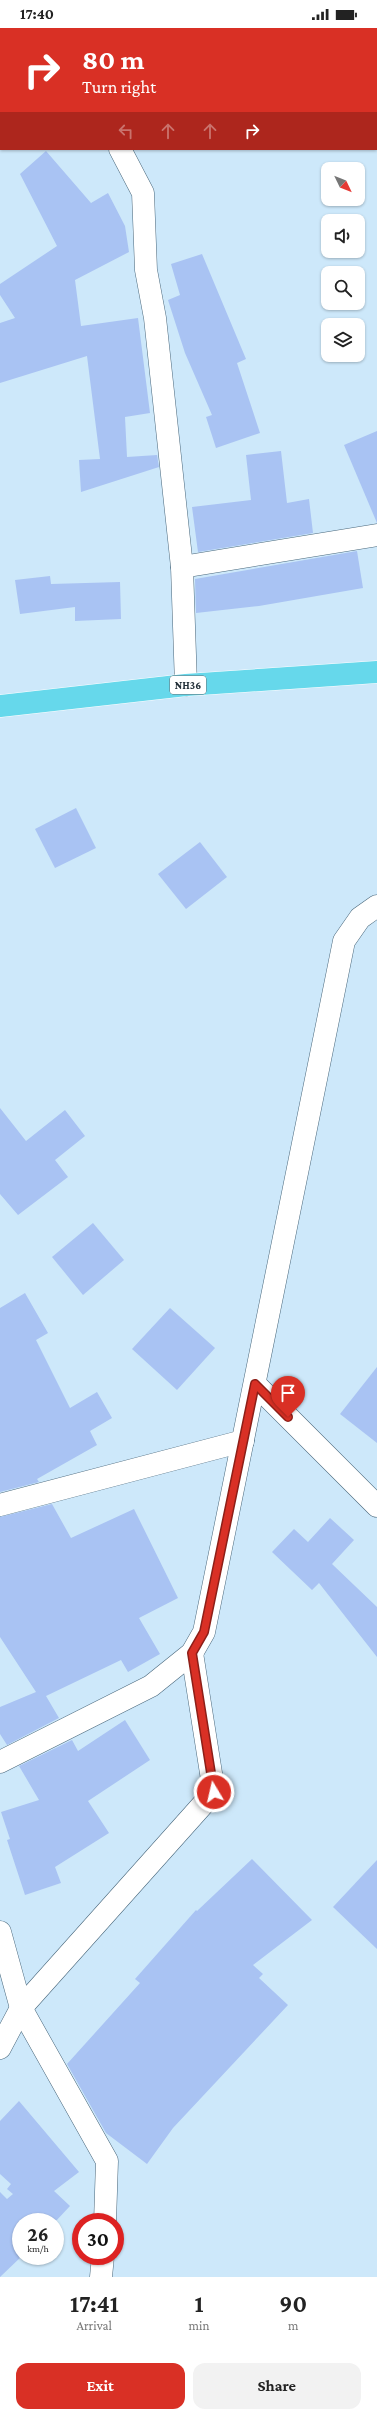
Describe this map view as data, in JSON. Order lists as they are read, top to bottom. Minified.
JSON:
{"streets":{"highway":["NH36"]},"north":"bottom right","page":{"status":"17:40","turn":["80 m","Turn right"],"speed":"26 km/h","limit":"30","eta":["17:41","Arrival","1","min","90","m"],"buttons":["Exit","Share"]}}
